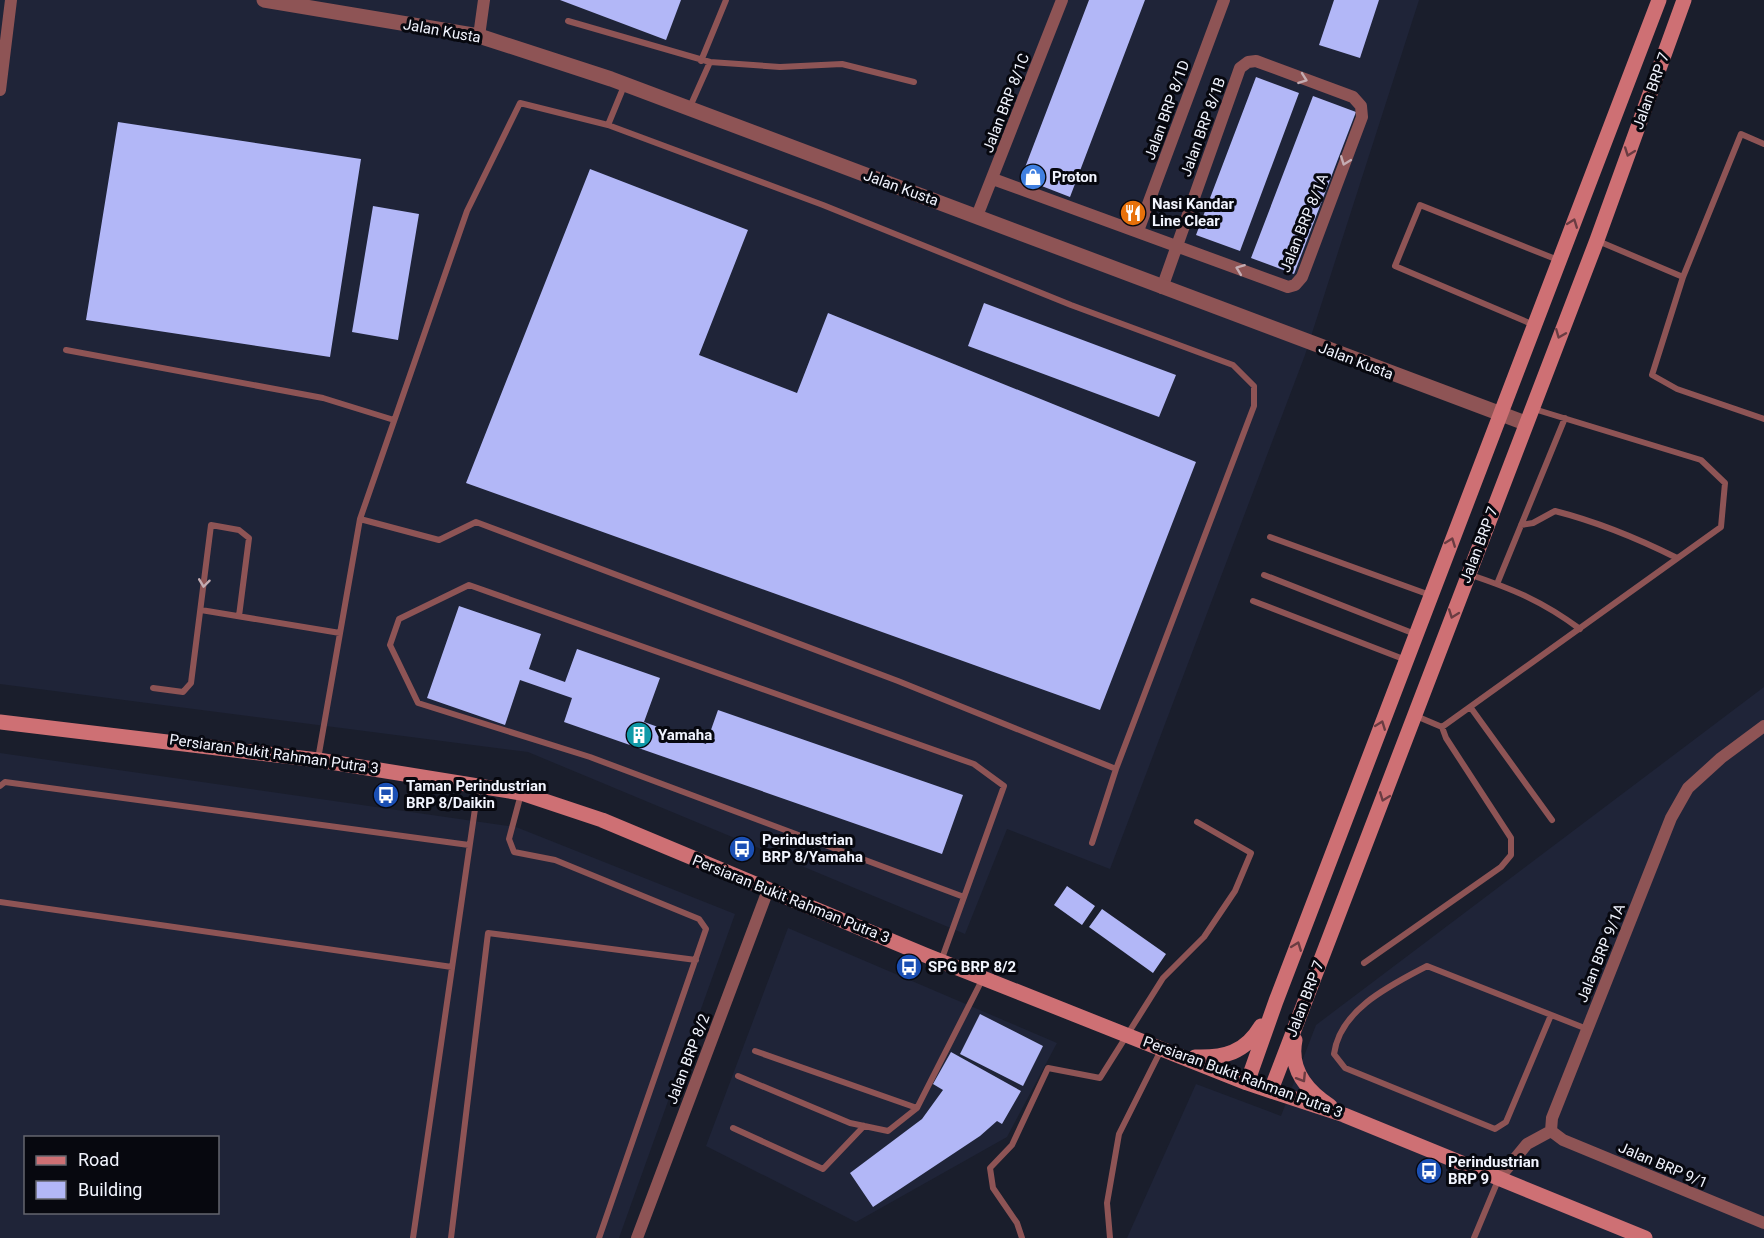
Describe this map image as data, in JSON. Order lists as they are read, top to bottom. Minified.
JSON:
{"streets":{"main road":["Jalan BRP 7","Persiaran Bukit Rahman Putra 3"],"street":["Jalan Kusta","Jalan BRP 8/1C","Jalan BRP 8/1D","Jalan BRP 8/1B","Jalan BRP 8/1A","Jalan BRP 9/1A","Jalan BRP 8/2","Jalan BRP 9/1"]},"crossings":[["Jalan Kusta","Jalan BRP 7"],["Jalan Kusta","Jalan BRP 8/1C"],["Jalan Kusta","Jalan BRP 8/1B"],["Jalan BRP 7","Persiaran Bukit Rahman Putra 3"],["Jalan BRP 8/1C","Jalan BRP 8/1A"],["Jalan BRP 8/1D","Jalan BRP 8/1A"],["Jalan BRP 8/1B","Jalan BRP 8/1A"],["Persiaran Bukit Rahman Putra 3","Jalan BRP 8/2"],["Jalan BRP 9/1A","Jalan BRP 9/1"]],"places":{"shop":["Proton"],"restaurant":["Nasi Kandar Line Clear"],"building":["Yamaha"],"bus stop":["Taman Perindustrian BRP 8/Daikin","Perindustrian BRP 8/Yamaha","SPG BRP 8/2","Perindustrian BRP 9"]},"legend":["Road","Building"]}
